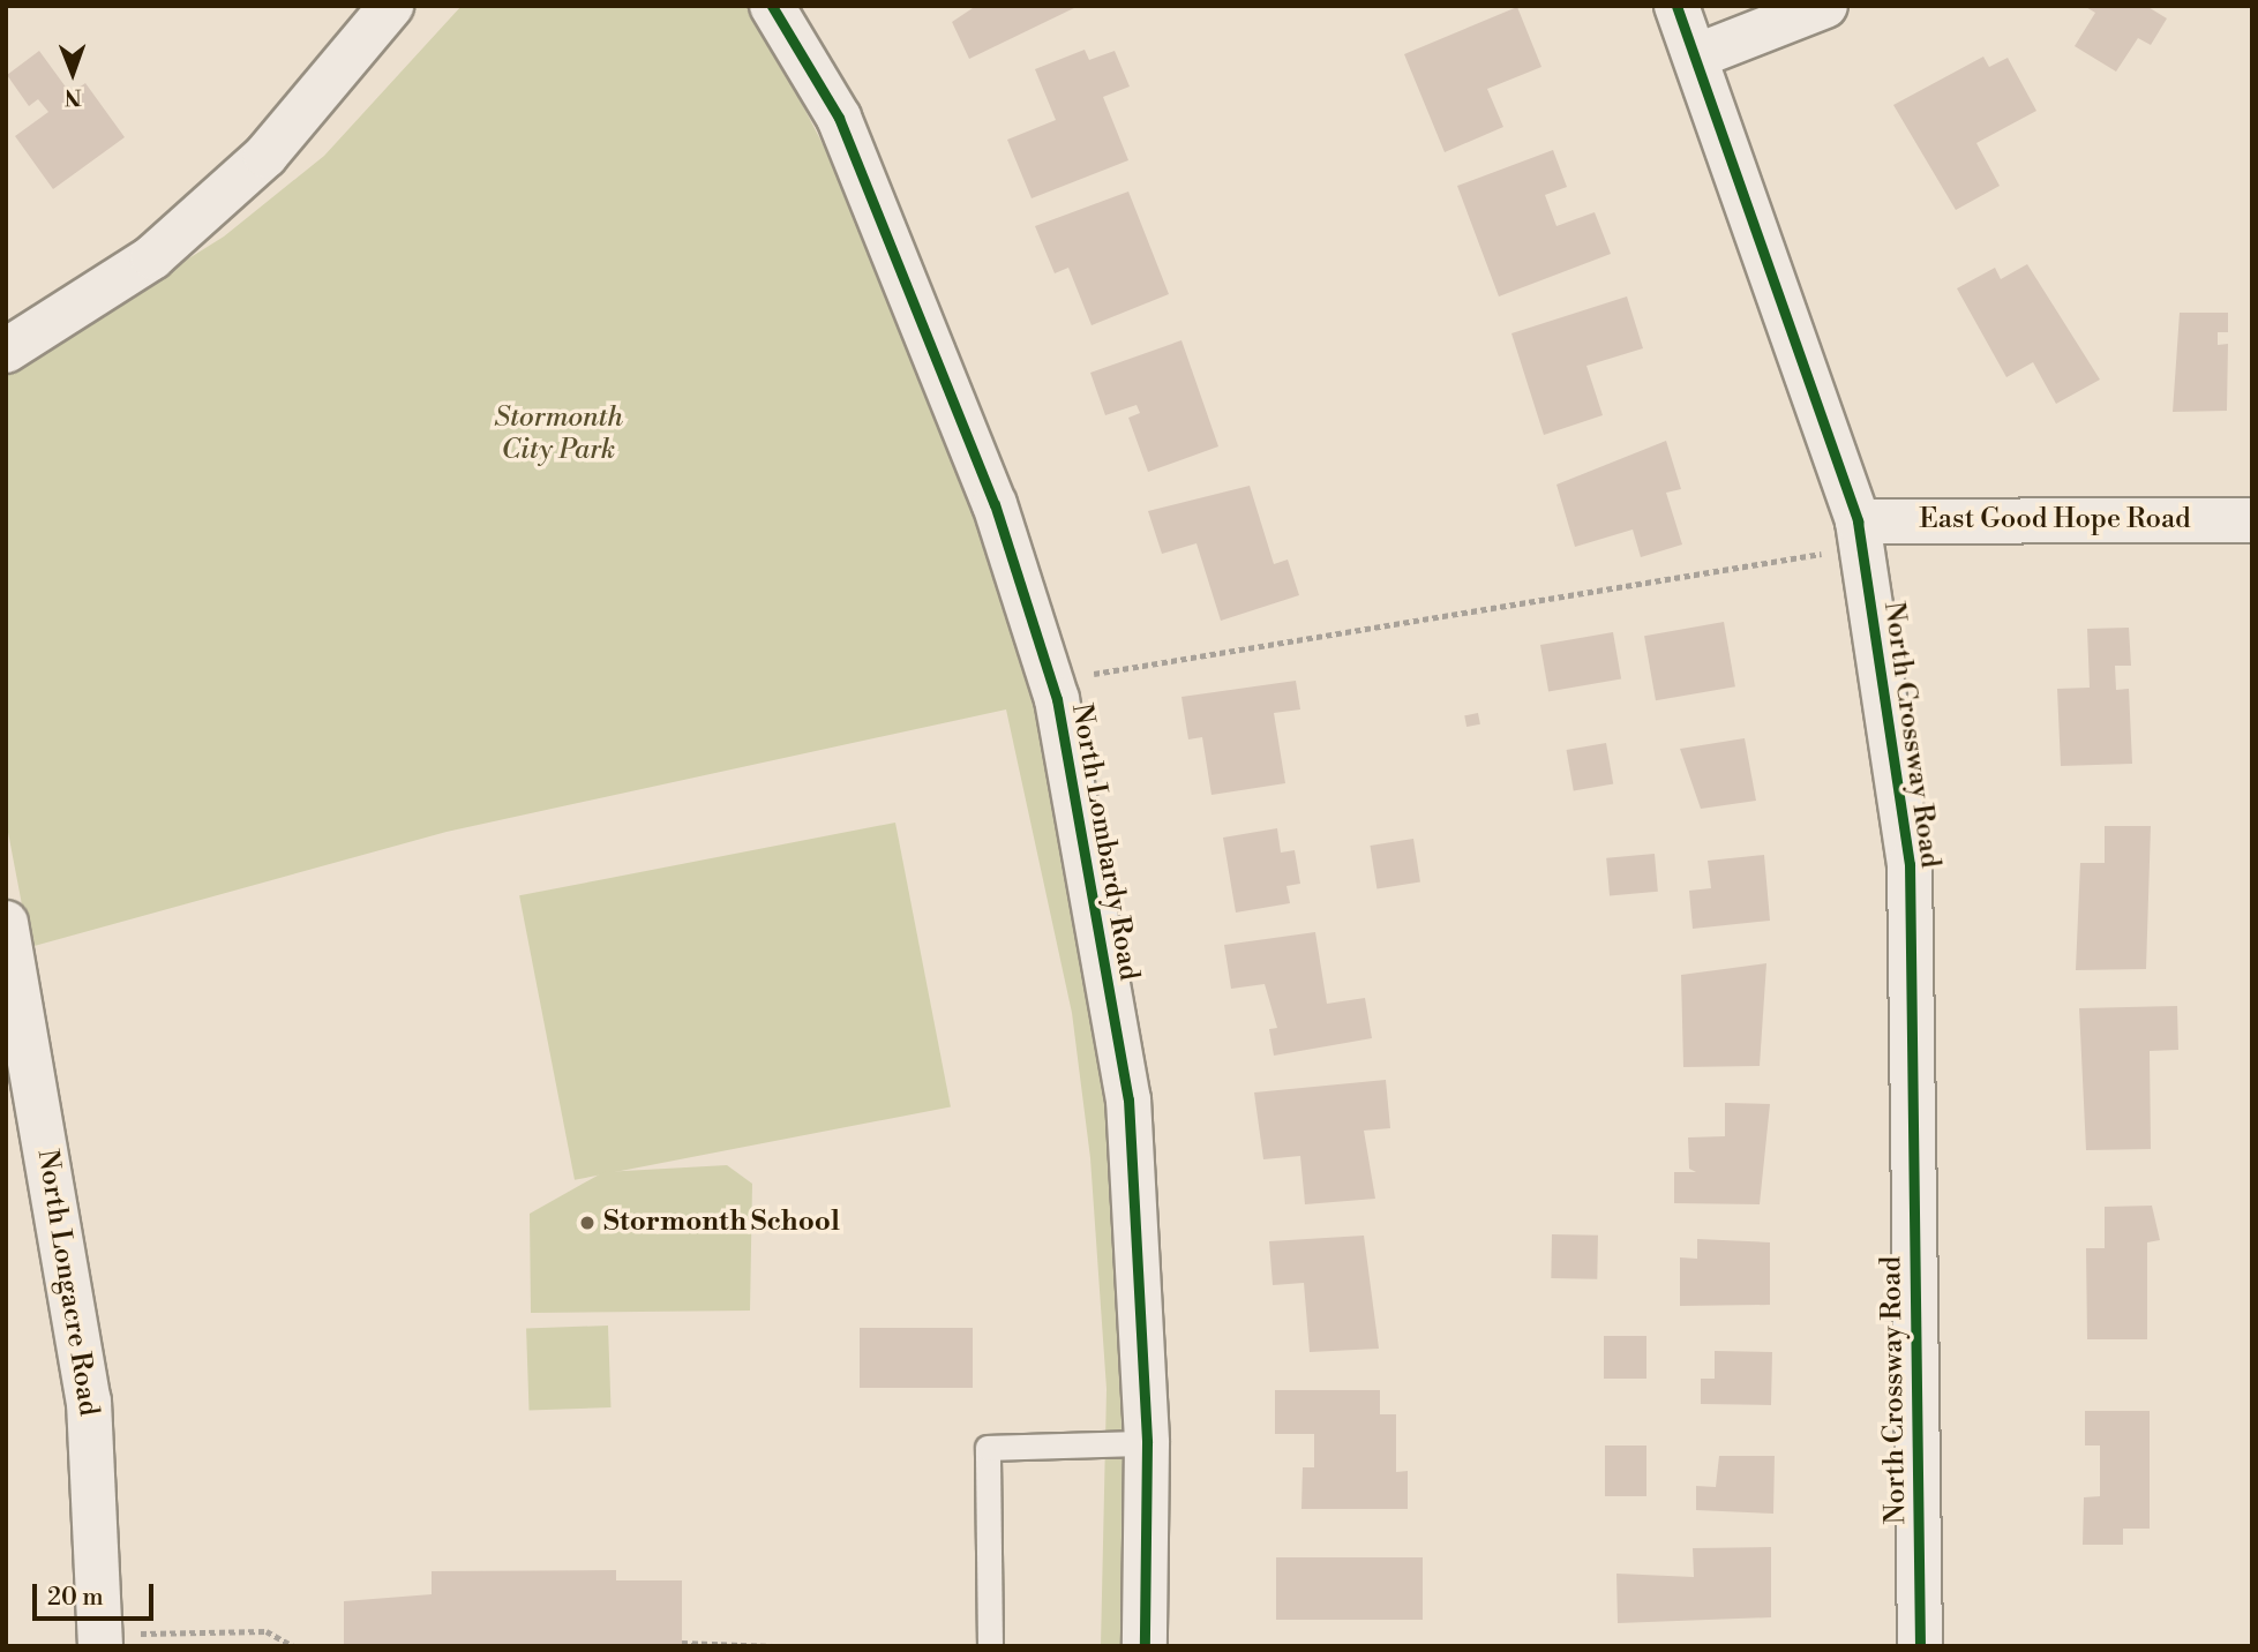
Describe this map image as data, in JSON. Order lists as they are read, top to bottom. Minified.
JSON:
{"streets":{"street":["East Good Hope Road","North Crossway Road","North Lombardy Road","North Longacre Road"]},"crossings":[["East Good Hope Road","North Crossway Road"]],"parks":["Stormonth City Park"],"places":["Stormonth School"],"scale_bar":"20 m","north":"bottom"}
